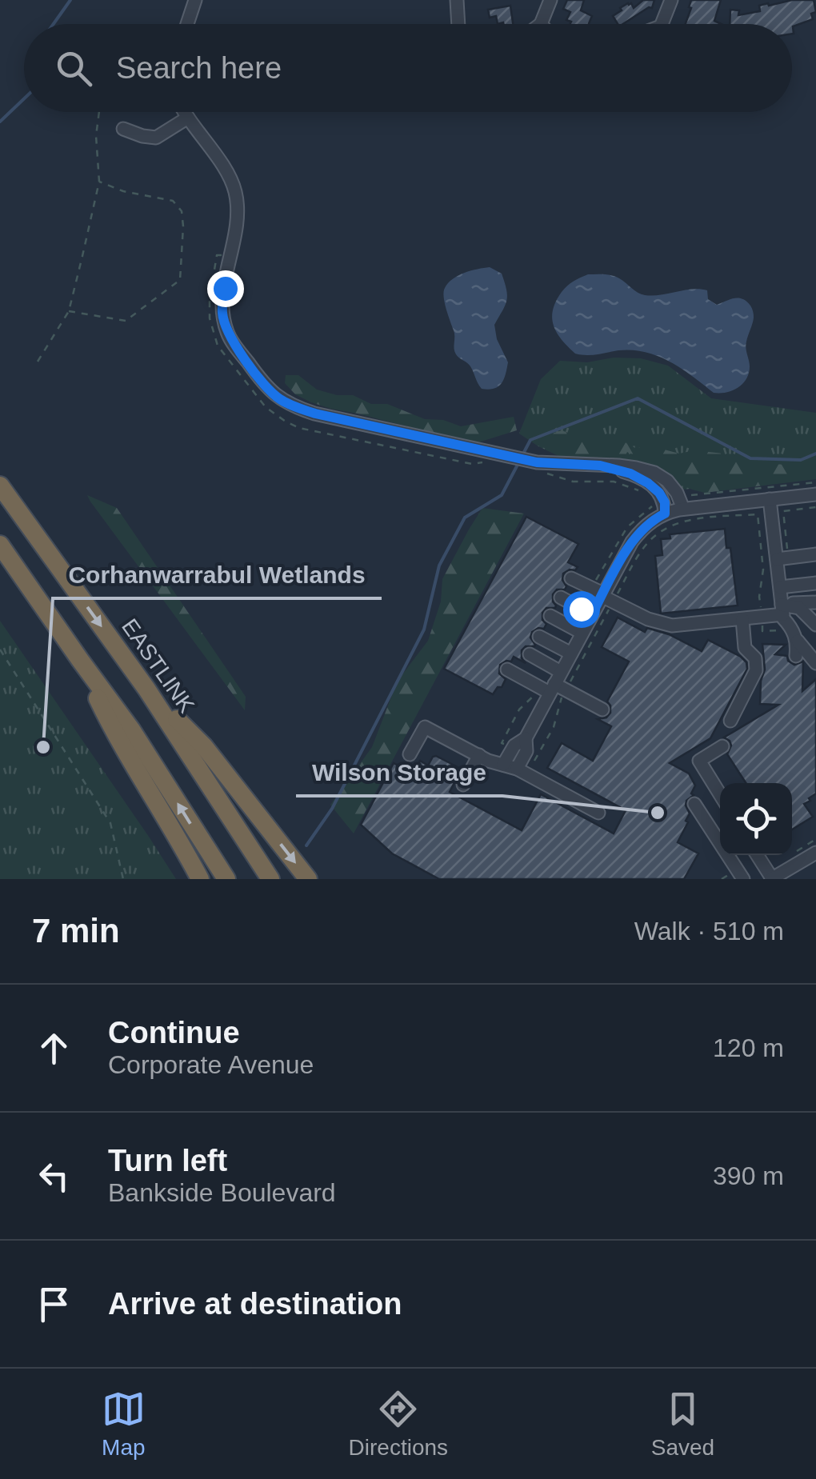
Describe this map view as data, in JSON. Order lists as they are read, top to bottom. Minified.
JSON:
{"streets":{"highway":["EASTLINK"]},"places":["Corhanwarrabul Wetlands","Wilson Storage"],"page":{"search":"Search here","heading":["7 min","Walk · 510 m"],"list":[["Continue","Corporate Avenue","120 m"],["Turn left","Bankside Boulevard","390 m"],"Arrive at destination"],"nav":["Map","Directions","Saved"]}}
